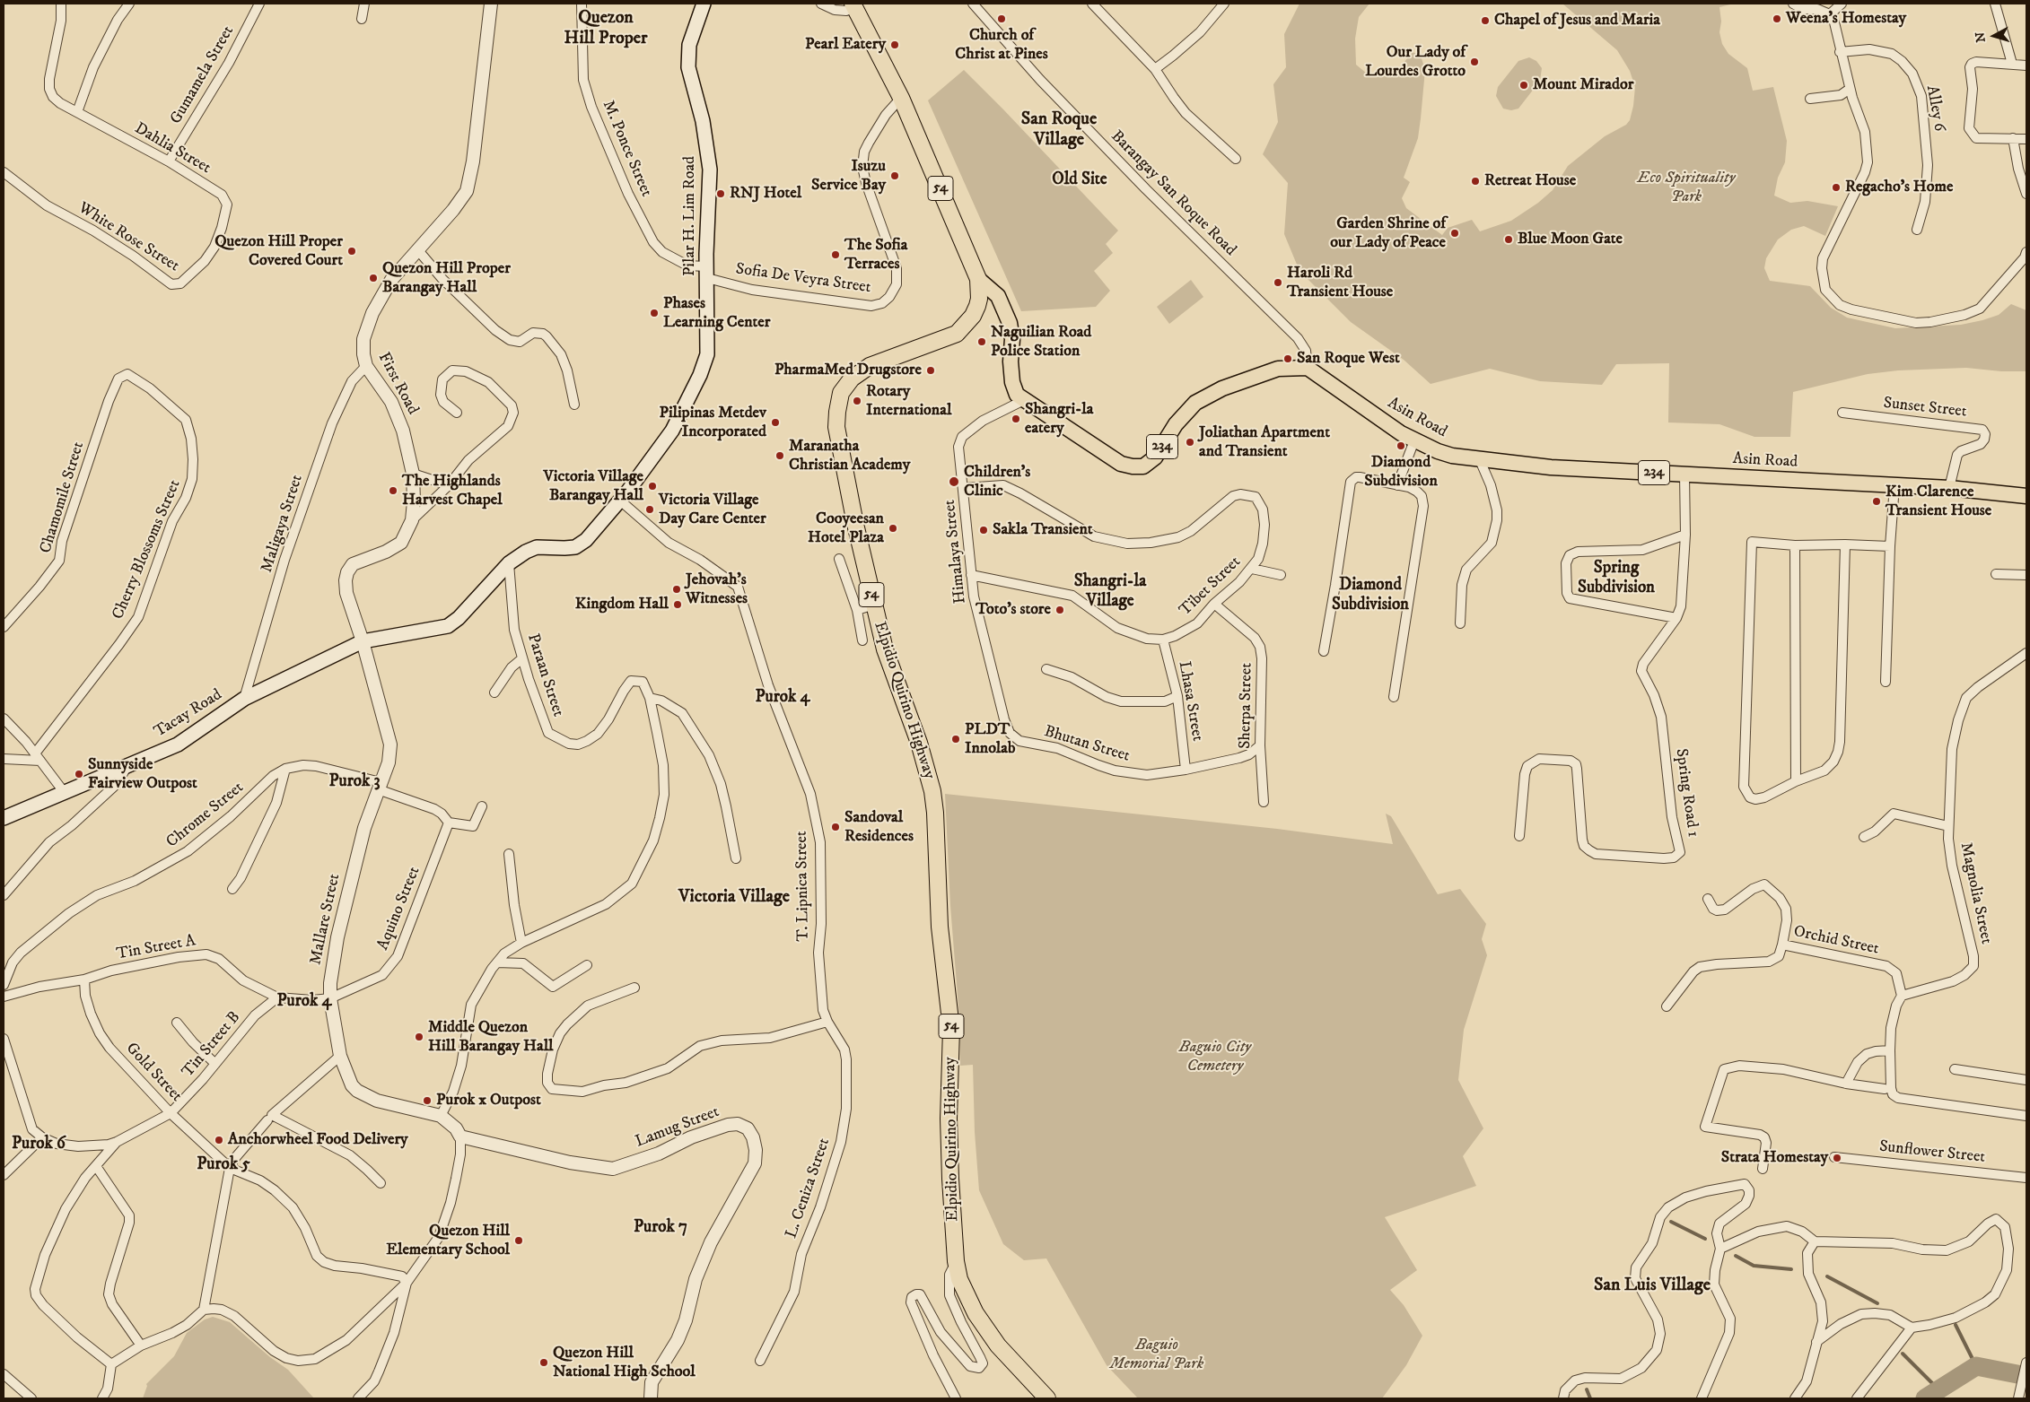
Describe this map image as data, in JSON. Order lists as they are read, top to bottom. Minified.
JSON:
{"streets":{"highway":["54","Elpidio Quirino Highway"],"main road":["Pilar H. Lim Road","Asin Road","234","Tacay Road"],"street":["Gumamela Street","Alley 6","Dahlia Street","M. Ponce Street","Barangay San Roque Road","White Rose Street","Sofia De Veyra Street","First Road","Sunset Street","Chamomile Street","Maligaya Street","Cherry Blossoms Street","Himalaya Street","Tibet Street","Paraan Street","Lhasa Street","Sherpa Street","Bhutan Street","Spring Road 1","Chrome Street","T. Lipnica Street","Magnolia Street","Aquino Street","Mallare Street","Orchid Street","Tin Street A","Tin Street B","Gold Street","Lamug Street","Sunflower Street","L. Ceniza Street"]},"crossings":[["Gumamela Street","Dahlia Street"],["Dahlia Street","White Rose Street"],["M. Ponce Street","Pilar H. Lim Road"],["M. Ponce Street","Sofia De Veyra Street"],["Barangay San Roque Road","Asin Road"],["Barangay San Roque Road","234"],["Pilar H. Lim Road","Sofia De Veyra Street"],["Pilar H. Lim Road","First Road"],["Pilar H. Lim Road","Paraan Street"],["Pilar H. Lim Road","Tacay Road"],["Pilar H. Lim Road","T. Lipnica Street"],["Pilar H. Lim Road","Mallare Street"],["Sofia De Veyra Street","Elpidio Quirino Highway"],["First Road","Maligaya Street"],["First Road","Tacay Road"],["First Road","Mallare Street"],["Sunset Street","Asin Road"],["Asin Road","234"],["Asin Road","Spring Road 1"],["234","Himalaya Street"],["234","Elpidio Quirino Highway"],["Chamomile Street","Cherry Blossoms Street"],["Maligaya Street","Tacay Road"],["Himalaya Street","Tibet Street"],["Himalaya Street","Bhutan Street"],["Tibet Street","Lhasa Street"],["Tibet Street","Sherpa Street"],["Paraan Street","Mallare Street"],["Lhasa Street","Bhutan Street"],["Sherpa Street","Bhutan Street"],["Tacay Road","Mallare Street"],["Chrome Street","Mallare Street"],["T. Lipnica Street","L. Ceniza Street"],["Magnolia Street","Orchid Street"],["Aquino Street","Mallare Street"],["Aquino Street","Tin Street A"],["Mallare Street","Tin Street A"],["Mallare Street","Lamug Street"],["Tin Street A","Tin Street B"],["Tin Street A","Gold Street"],["Tin Street B","Gold Street"]],"districts":["Quezon Hill Proper","San Roque Village","Old Site","Spring Subdivision","Shangri-la Village","Diamond Subdivision","Purok 4","Purok 3","Victoria Village","Purok 4","Purok 6","Purok 5","Purok 7","San Luis Village"],"parks":["Eco Spirituality Park","Baguio City Cemetery","Baguio Memorial Park"],"places":["Church of Christ at Pines","Weena's Homestay","Chapel of Jesus and Maria","Pearl Eatery","Our Lady of Lourdes Grotto","Mount Mirador","Isuzu Service Bay","Retreat House","Regacho’s Home","RNJ Hotel","Garden Shrine of our Lady of Peace","Blue Moon Gate","Quezon Hill Proper Covered Court","The Sofia Terraces","Quezon Hill Proper Barangay Hall","Haroli Rd Transient House","Phases Learning Center","Naguilian Road Police Station","San Roque West","PharmaMed Drugstore","Rotary International","Shangri-la eatery","Pilipinas Metdev Incorporated","Joliathan Apartment and Transient","Diamond Subdivision","Maranatha Christian Academy","Children's Clinic","Victoria Village Barangay Hall","The Highlands Harvest Chapel","Kim Clarence Transient House","Victoria Village Day Care Center","Cooyeesan Hotel Plaza","Sakla Transient","Jehovah's Witnesses","Kingdom Hall","Toto's store","PLDT Innolab","Sunnyside Fairview Outpost","Sandoval Residences","Middle Quezon Hill Barangay Hall","Purok x Outpost","Anchorwheel Food Delivery","Strata Homestay","Quezon Hill Elementary School","Quezon Hill National High School"],"north":"left"}
